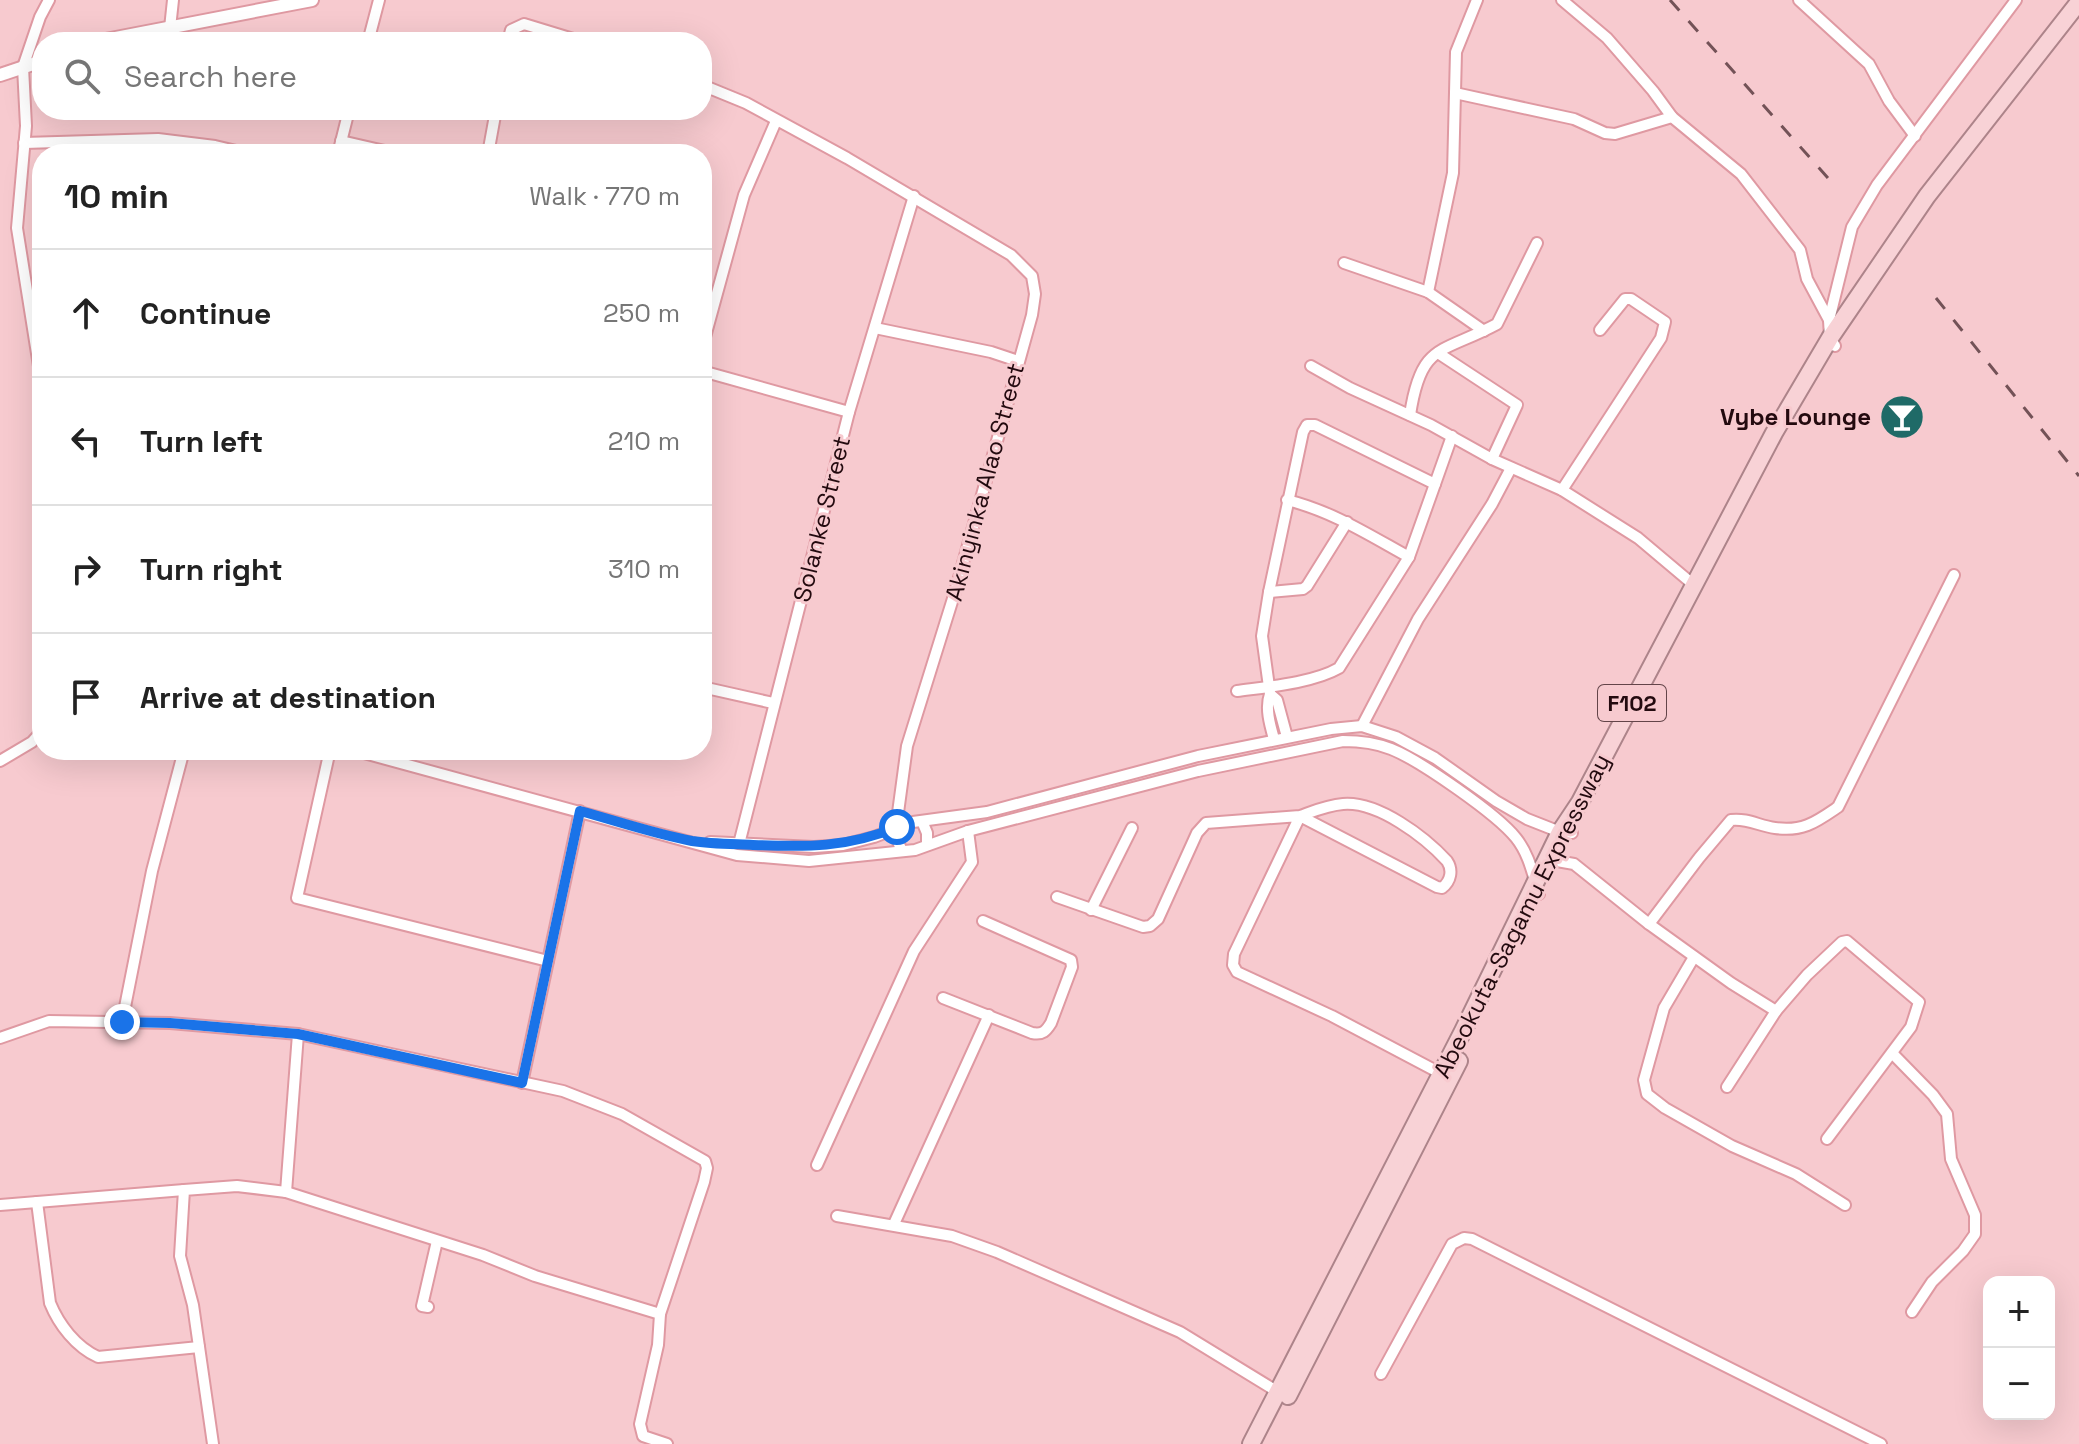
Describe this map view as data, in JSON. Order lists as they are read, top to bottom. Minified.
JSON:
{"streets":{"highway":["F102","Abeokuta-Sagamu Expressway"],"street":["Akinyinka Alao Street","Solanke Street"]},"crossings":[["Akinyinka Alao Street","Solanke Street"]],"places":{"bar":["Vybe Lounge"]},"page":{"search":"Search here","heading":["10 min","Walk · 770 m"],"list":[["Continue","250 m"],["Turn left","210 m"],["Turn right","310 m"],"Arrive at destination"],"map_buttons":["+","−"]}}
